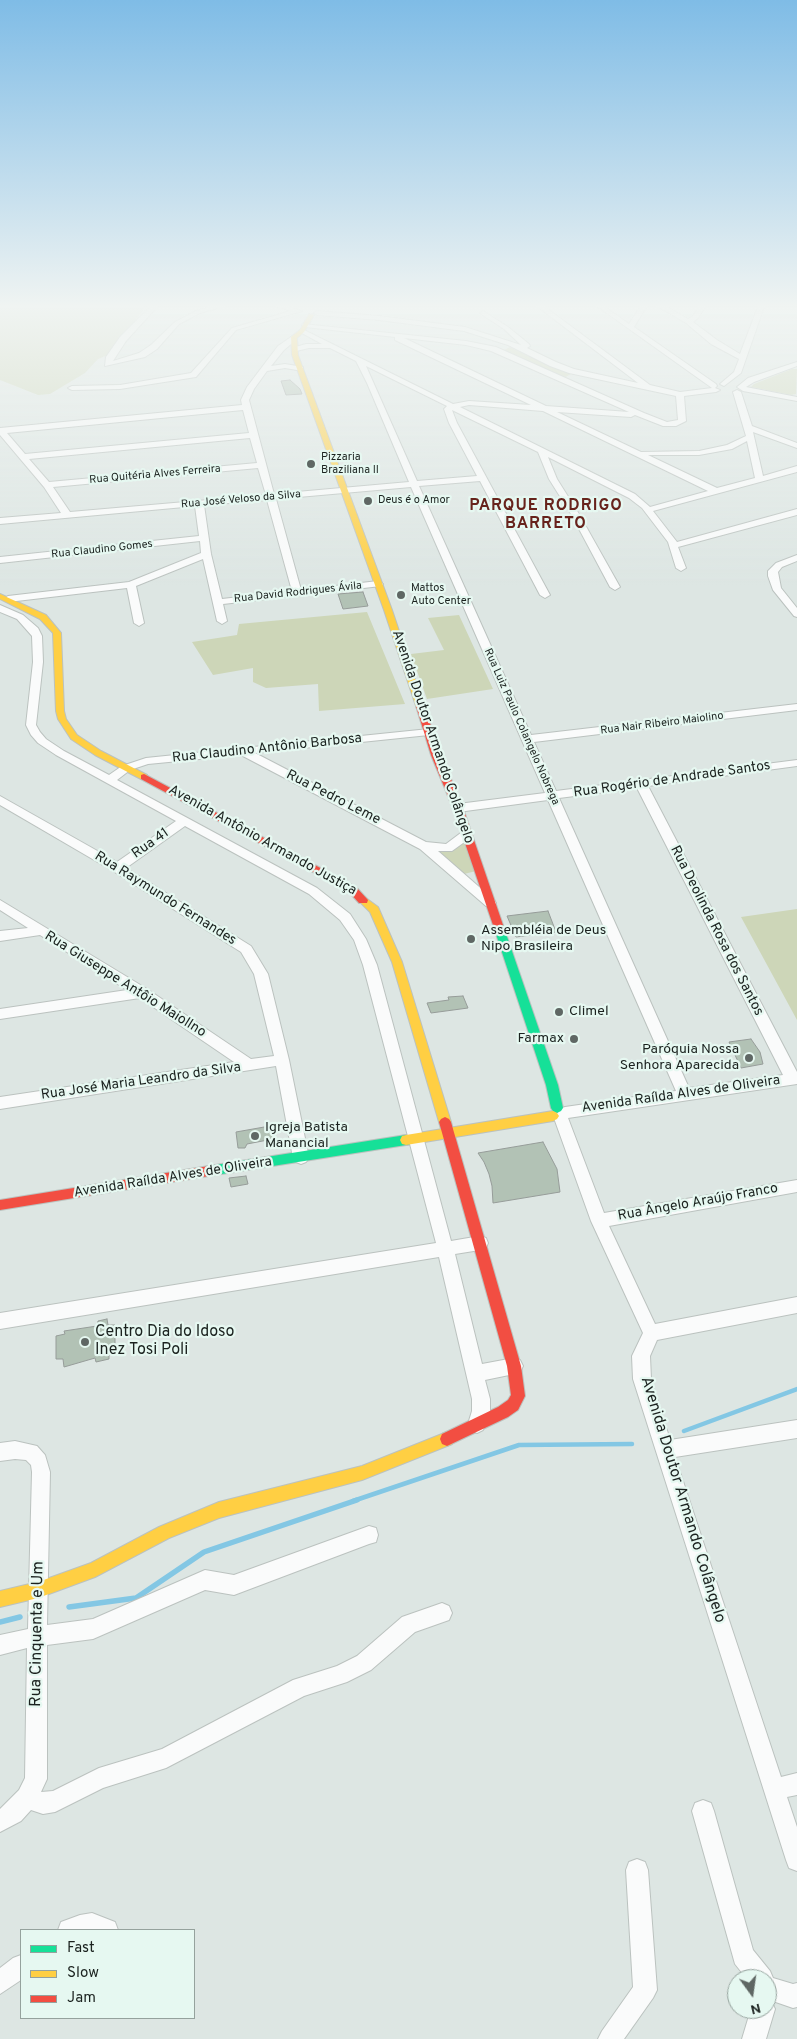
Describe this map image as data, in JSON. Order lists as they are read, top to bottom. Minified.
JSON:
{"streets":{"street":["Rua Quitéria Alves Ferreira","Rua José Veloso da Silva","Rua Claudino Gomes","Rua David Rodrigues Ávila","Rua Nair Ribeiro Maiolino","Rua Luiz Paulo Colangelo Nobrega","Avenida Doutor Armando Colângelo","Rua Claudino Antônio Barbosa","Rua Rogério de Andrade Santos","Rua Pedro Leme","Avenida Antônio Armando Justiça","Rua 41","Rua Raymundo Fernandes","Rua Deolinda Rosa dos Santos","Rua Giuseppe Antôio Maiollno","Rua José Maria Leandro da Silva","Avenida Raílda Alves de Oliveira","Rua Ângelo Araújo Franco","Rua Cinquenta e Um"]},"crossings":[["Rua José Veloso da Silva","Rua Luiz Paulo Colangelo Nobrega"],["Rua José Veloso da Silva","Avenida Doutor Armando Colângelo"],["Rua David Rodrigues Ávila","Avenida Doutor Armando Colângelo"],["Rua Nair Ribeiro Maiolino","Rua Luiz Paulo Colangelo Nobrega"],["Rua Luiz Paulo Colangelo Nobrega","Rua Rogério de Andrade Santos"],["Rua Luiz Paulo Colangelo Nobrega","Avenida Raílda Alves de Oliveira"],["Avenida Doutor Armando Colângelo","Rua Claudino Antônio Barbosa"],["Avenida Doutor Armando Colângelo","Rua Rogério de Andrade Santos"],["Avenida Doutor Armando Colângelo","Rua Pedro Leme"],["Avenida Doutor Armando Colângelo","Avenida Raílda Alves de Oliveira"],["Avenida Doutor Armando Colângelo","Rua Ângelo Araújo Franco"],["Rua Claudino Antônio Barbosa","Rua Pedro Leme"],["Rua Claudino Antônio Barbosa","Avenida Antônio Armando Justiça"],["Rua Rogério de Andrade Santos","Rua Deolinda Rosa dos Santos"],["Avenida Antônio Armando Justiça","Rua 41"],["Avenida Antônio Armando Justiça","Avenida Raílda Alves de Oliveira"],["Avenida Antônio Armando Justiça","Rua Cinquenta e Um"],["Rua 41","Rua Raymundo Fernandes"],["Rua Raymundo Fernandes","Rua José Maria Leandro da Silva"],["Rua Raymundo Fernandes","Avenida Raílda Alves de Oliveira"],["Rua Deolinda Rosa dos Santos","Avenida Raílda Alves de Oliveira"],["Rua Giuseppe Antôio Maiollno","Rua José Maria Leandro da Silva"]],"districts":["PARQUE RODRIGO BARRETO"],"places":["Pizzaria Braziliana II","Deus é o Amor","Mattos Auto Center","Assembléia de Deus Nipo Brasileira","Climel","Farmax","Paróquia Nossa Senhora Aparecida","Igreja Batista Manancial","Centro Dia do Idoso Inez Tosi Poli"],"legend":["Fast","Slow","Jam"],"north":"bottom"}
